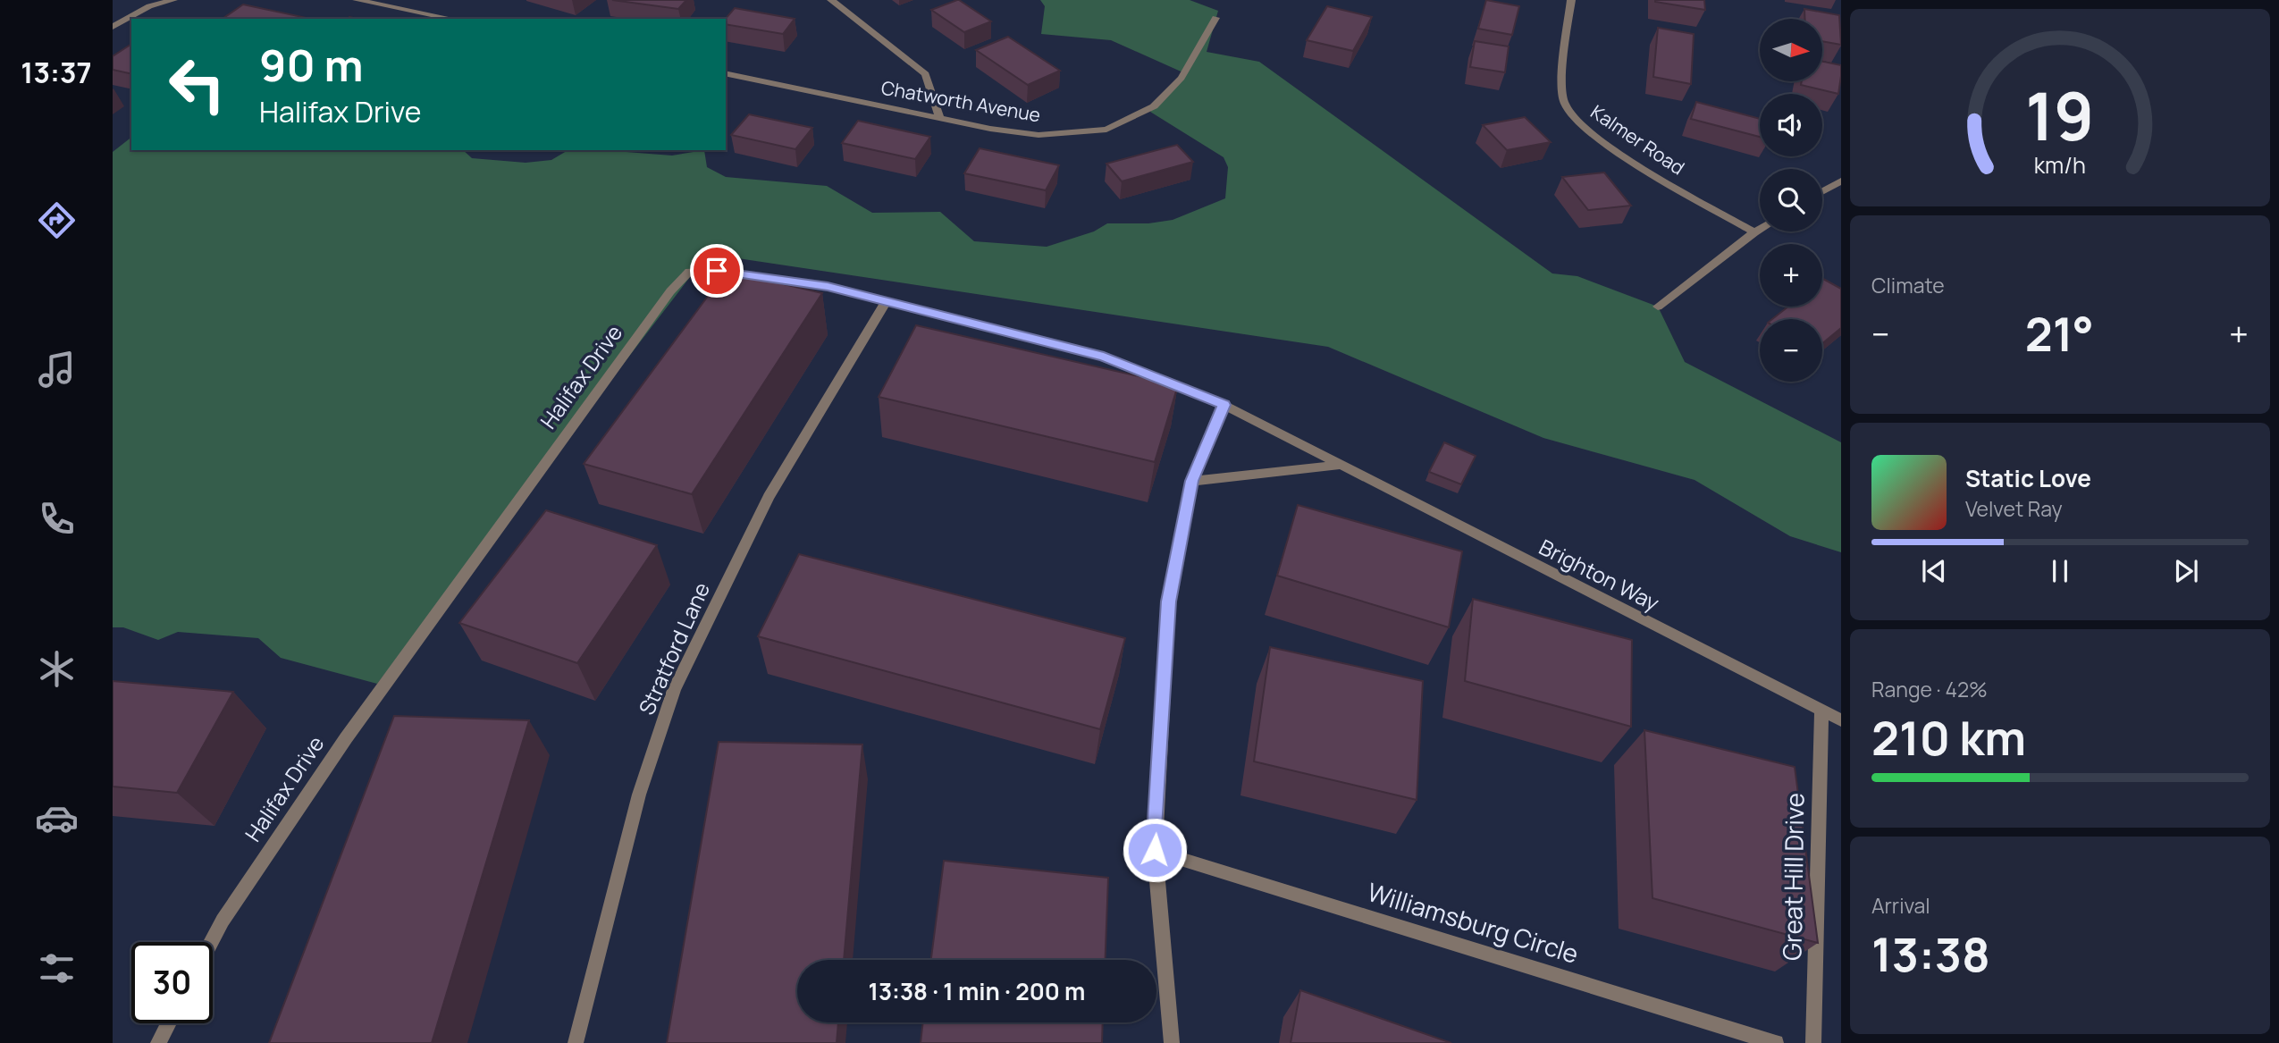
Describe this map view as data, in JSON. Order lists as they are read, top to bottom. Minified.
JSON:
{"streets":{"street":["Chatworth Avenue","Kalmer Road","Halifax Drive","Brighton Way","Stratford Lane","Great Hill Drive","Williamsburg Circle"]},"crossings":[["Halifax Drive","Brighton Way"],["Halifax Drive","Stratford Lane"],["Brighton Way","Great Hill Drive"]],"north":"right","page":{"tabs":"13:37","map_buttons":["+","−"],"turn":["90 m","Halifax Drive"],"tile":["Climate",["Range · 42%","210 km"],["Arrival","13:38"]],"heat":["−","21°","+"],"song":["Static Love","Velvet Ray"],"limit":"30","trip":"13:38 · 1 min · 200 m","gauge":["19","km/h"]}}
